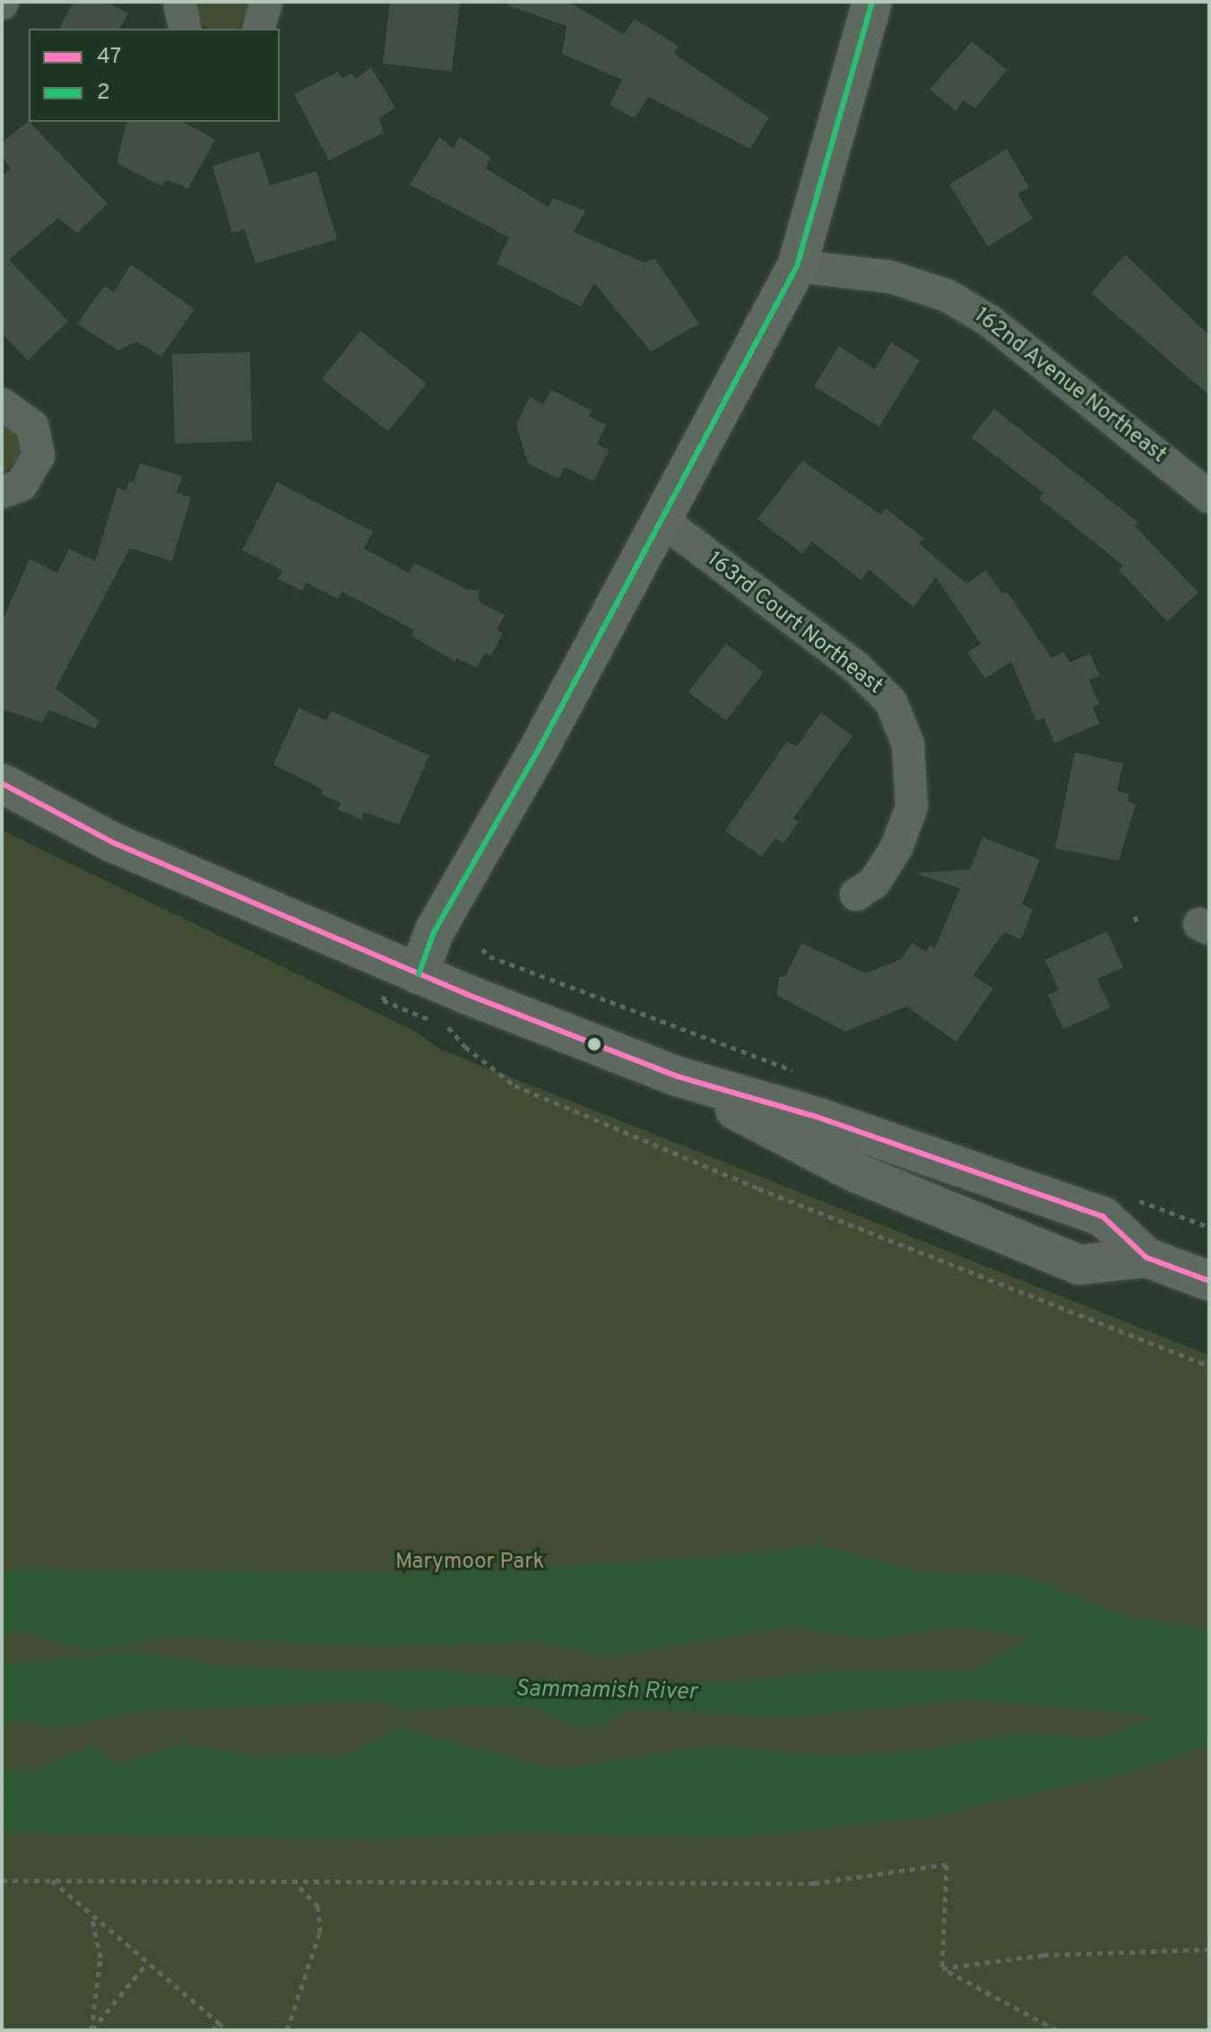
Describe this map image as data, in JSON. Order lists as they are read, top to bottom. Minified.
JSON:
{"streets":{"street":["162nd Avenue Northeast","163rd Court Northeast"]},"water":["Sammamish River"],"parks":["Marymoor Park"],"lines":["transit line 2","transit line 47"],"legend":["47","2"]}
